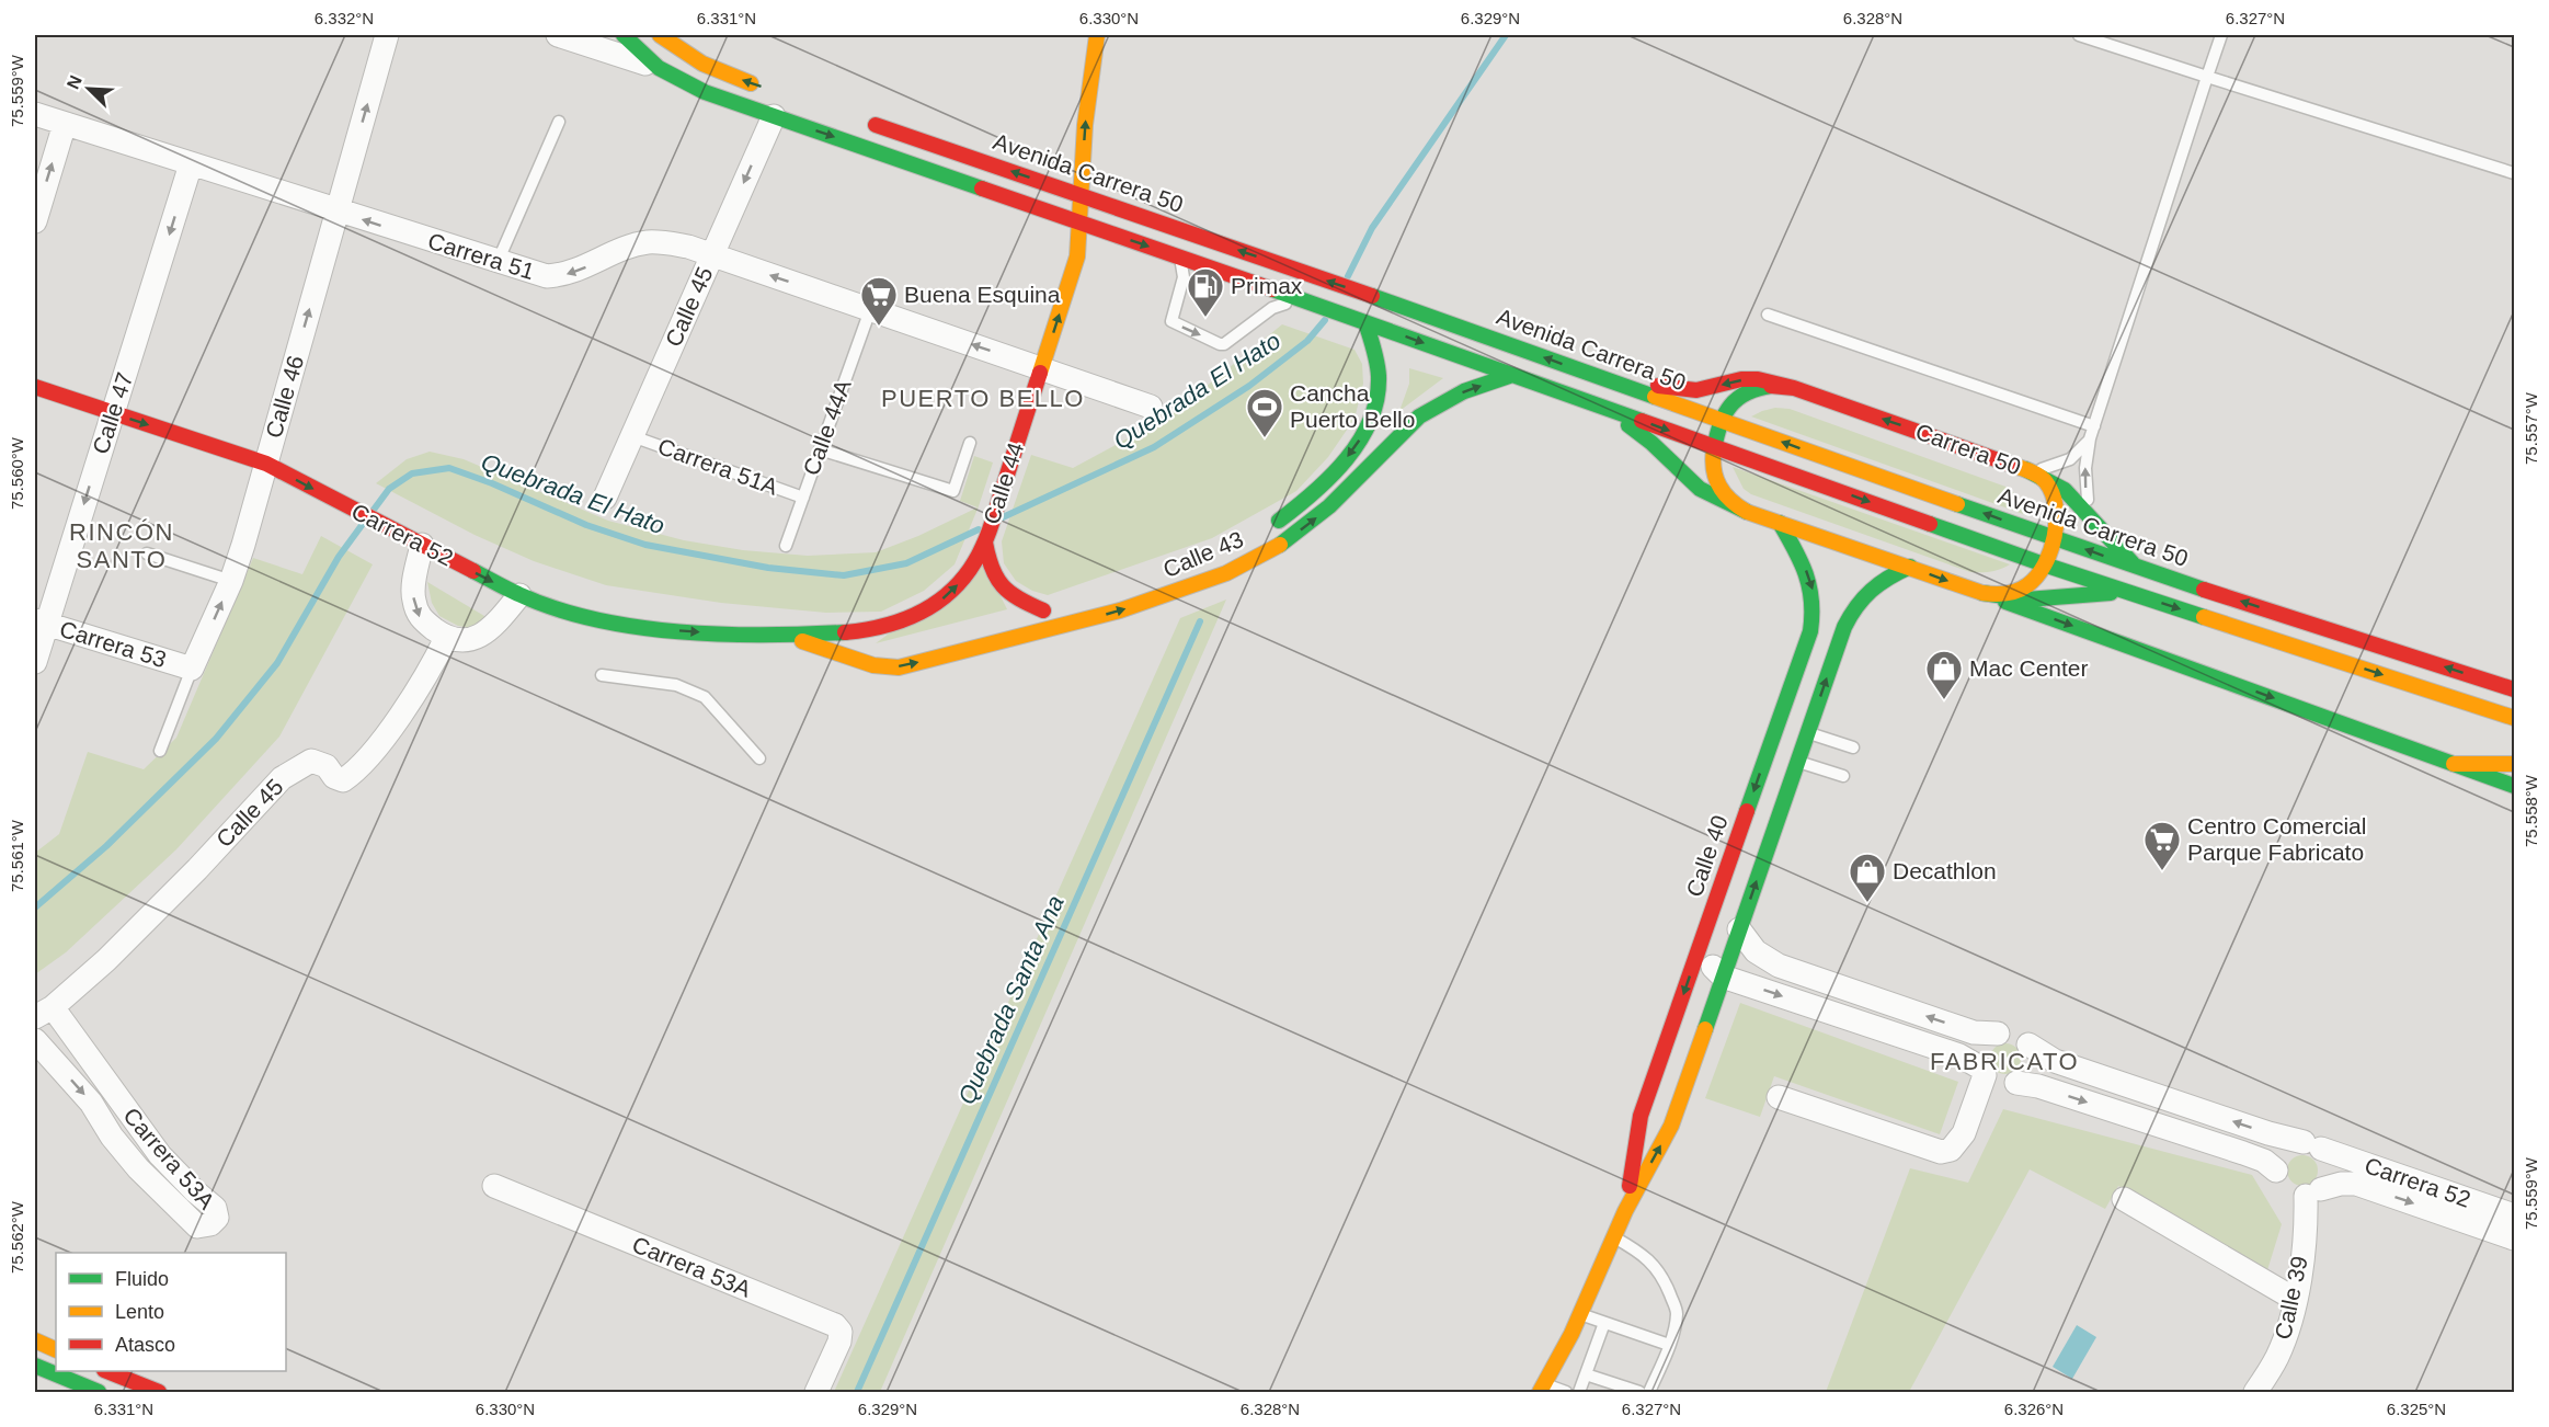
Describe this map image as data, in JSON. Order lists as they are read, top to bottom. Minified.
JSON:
{"streets":{"main road":["Avenida Carrera 50","Carrera 50","Calle 44","Carrera 52","Calle 43","Calle 40"],"street":["Carrera 51","Calle 45","Calle 46","Calle 47","Carrera 53","Carrera 53A","Calle 39"],"lane":["Calle 44A","Carrera 51A"]},"crossings":[["Avenida Carrera 50","Carrera 50"],["Avenida Carrera 50","Calle 44"],["Carrera 51","Calle 45"],["Carrera 51","Calle 46"],["Carrera 51","Calle 47"],["Carrera 51","Calle 44A"],["Carrera 51","Calle 44"],["Calle 45","Carrera 51A"],["Calle 45","Carrera 53A"],["Calle 46","Carrera 52"],["Calle 46","Carrera 53"],["Calle 47","Carrera 52"],["Calle 47","Carrera 53"],["Calle 44A","Carrera 51A"],["Calle 44A","Calle 44"],["Carrera 50","Calle 40"],["Calle 44","Carrera 52"],["Calle 44","Calle 43"],["Carrera 52","Calle 43"],["Carrera 52","Calle 39"]],"one_way":["Carrera 51","Calle 46","Calle 47","Calle 44"],"districts":["PUERTO BELLO","RINCÓN SANTO","FABRICATO"],"water":["Quebrada El Hato","Quebrada Santa Ana"],"places":{"fuel station":["Primax"],"supermarket":["Buena Esquina","Centro Comercial Parque Fabricato"],"sports":["Cancha Puerto Bello"],"shop":["Mac Center","Decathlon"]},"legend":["Fluido","Lento","Atasco"],"north":"top left","coordinates":["6.332°N","6.331°N","6.330°N","6.329°N","6.328°N","6.327°N","75.559°W","75.557°W","75.560°W","75.558°W","75.561°W","75.562°W","6.326°N","6.325°N"]}
